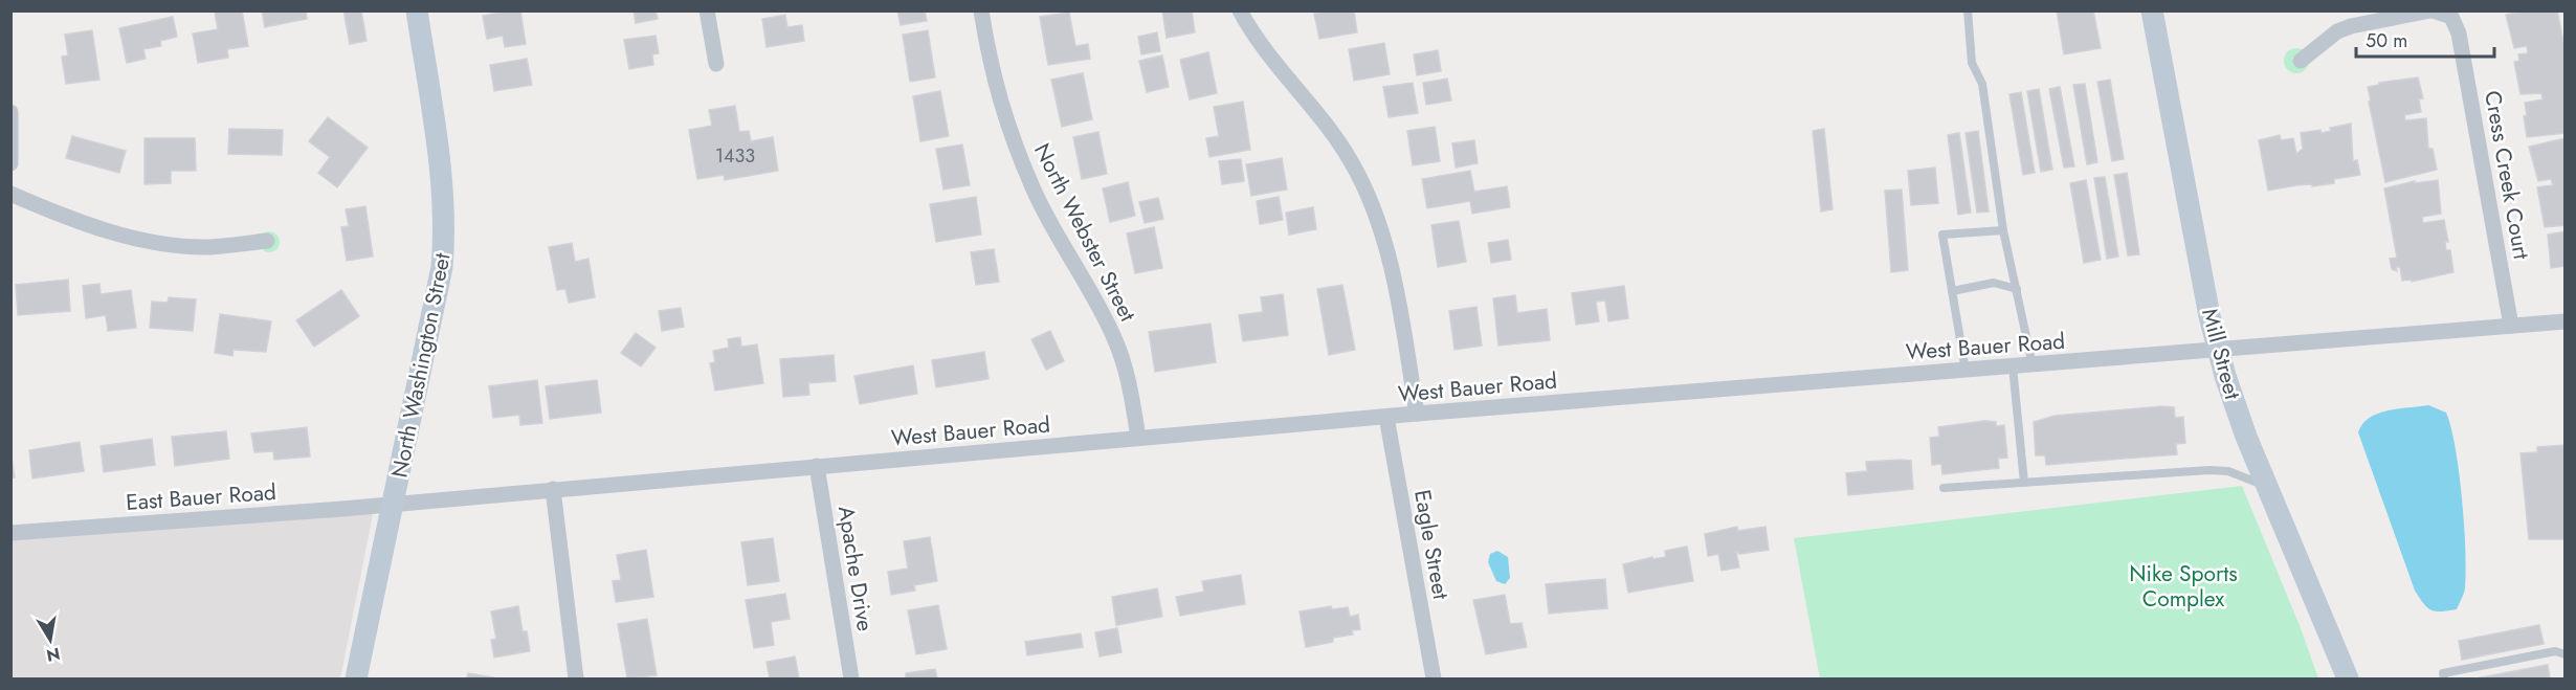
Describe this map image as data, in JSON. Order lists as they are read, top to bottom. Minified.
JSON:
{"streets":{"main road":["Mill Street","North Washington Street"],"street":["Cress Creek Court","North Webster Street","West Bauer Road","East Bauer Road","Eagle Street","Apache Drive"]},"crossings":[["Cress Creek Court","West Bauer Road"],["North Webster Street","West Bauer Road"],["West Bauer Road","Mill Street"],["West Bauer Road","North Washington Street"],["West Bauer Road","East Bauer Road"],["West Bauer Road","Eagle Street"],["West Bauer Road","Apache Drive"],["North Washington Street","East Bauer Road"]],"parks":["Nike Sports Complex"],"house_numbers":["1433"],"scale_bar":"50 m","north":"bottom"}
